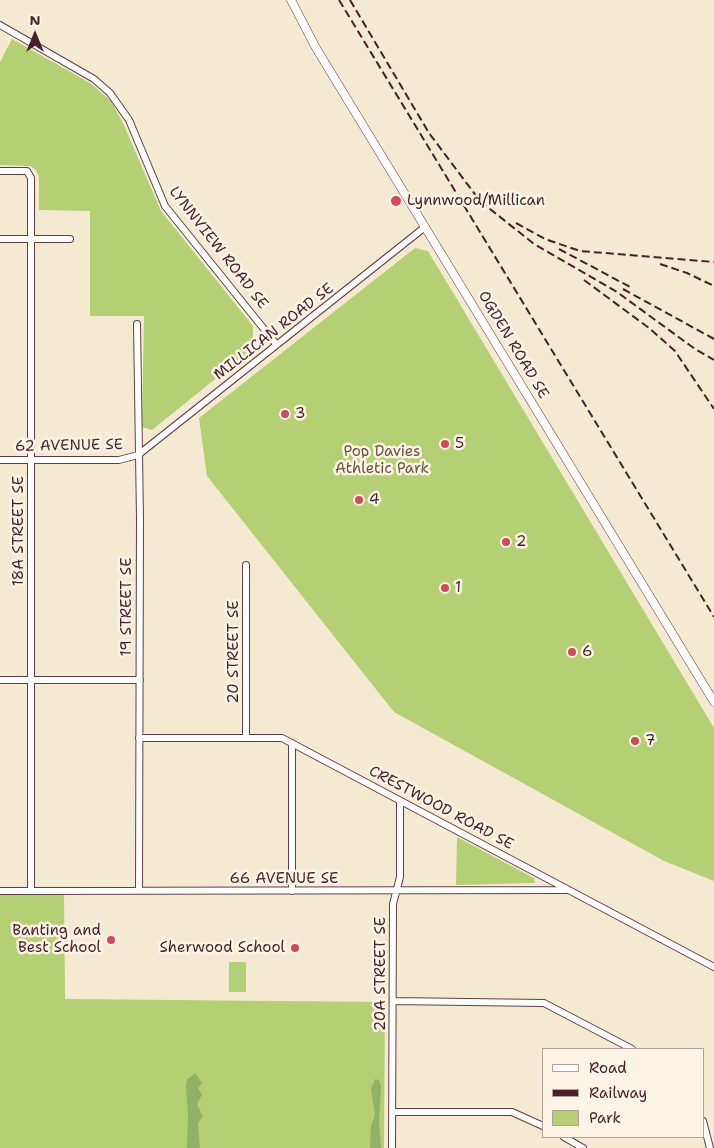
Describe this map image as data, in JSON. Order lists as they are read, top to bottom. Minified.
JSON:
{"streets":{"street":["LYNNVIEW ROAD SE","MILLICAN ROAD SE","OGDEN ROAD SE","62 AVENUE SE","18A STREET SE","19 STREET SE","20 STREET SE","CRESTWOOD ROAD SE","66 AVENUE SE","20A STREET SE"]},"crossings":[["LYNNVIEW ROAD SE","MILLICAN ROAD SE"],["MILLICAN ROAD SE","OGDEN ROAD SE"],["MILLICAN ROAD SE","62 AVENUE SE"],["MILLICAN ROAD SE","19 STREET SE"],["62 AVENUE SE","18A STREET SE"],["62 AVENUE SE","19 STREET SE"],["18A STREET SE","66 AVENUE SE"],["19 STREET SE","CRESTWOOD ROAD SE"],["19 STREET SE","66 AVENUE SE"],["20 STREET SE","CRESTWOOD ROAD SE"],["CRESTWOOD ROAD SE","66 AVENUE SE"],["CRESTWOOD ROAD SE","20A STREET SE"],["66 AVENUE SE","20A STREET SE"]],"parks":["Pop Davies Athletic Park"],"places":["Lynnwood/Millican","3","5","4","2","1","6","7","Banting and Best School","Sherwood School"],"legend":["Road","Railway","Park"],"north":"top"}
